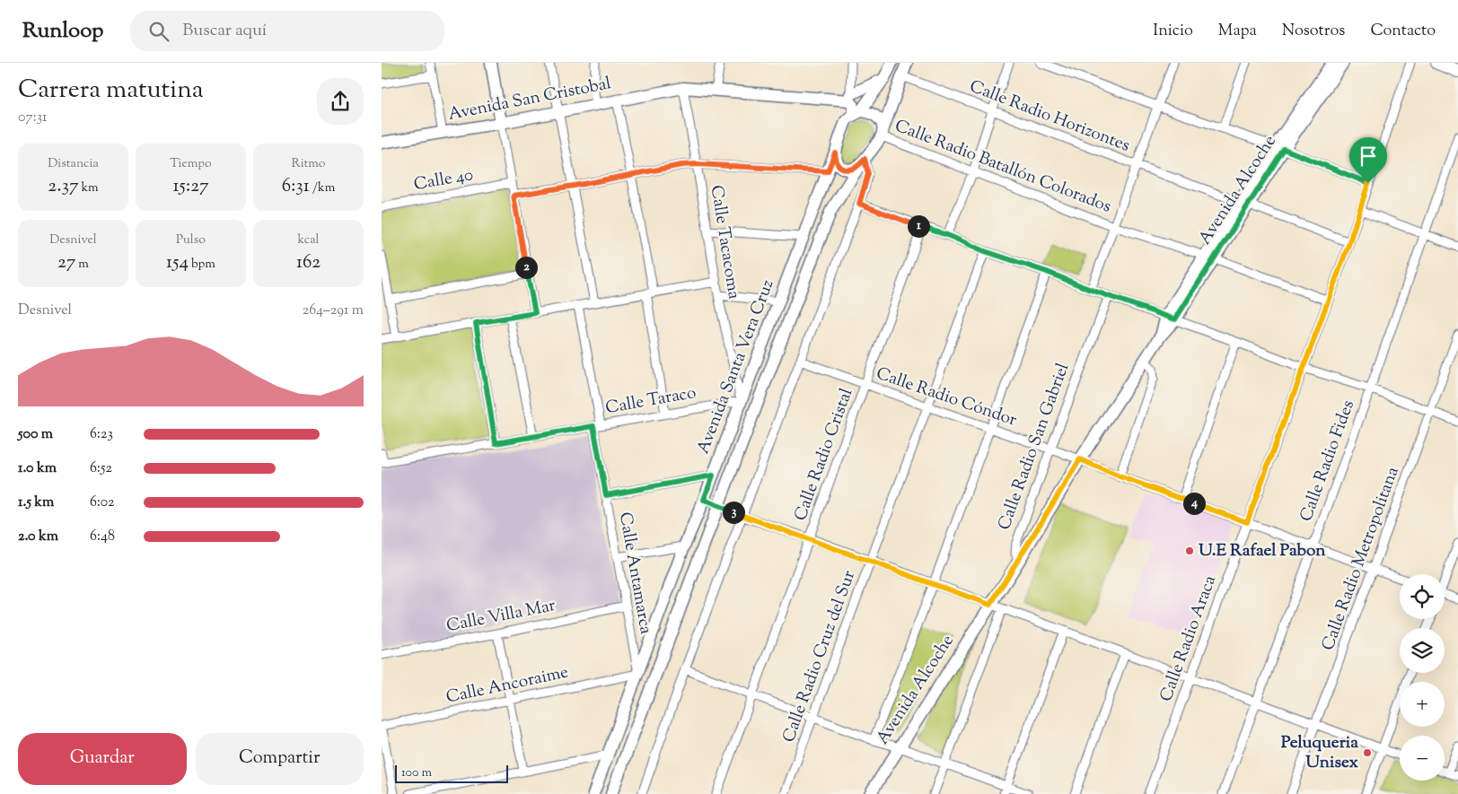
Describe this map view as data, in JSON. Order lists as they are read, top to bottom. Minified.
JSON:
{"streets":{"street":["Avenida San Cristobal","Calle Radio Horizontes","Calle Radio Batallón Colorados","Calle 40","Avenida Alcoche","Calle Tacacoma","Avenida Santa Vera Cruz","Calle Radio Cóndor","Calle Taraco","Calle Radio San Gabriel","Calle Radio Cristal","Calle Radio Fides","Calle Radio Metropolitana","Calle Antamarca","Calle Villa Mar","Calle Radio Araca","Calle Radio Cruz del Sur","Calle Ancoraime"]},"crossings":[["Avenida San Cristobal","Calle Tacacoma"],["Calle Radio Horizontes","Avenida Alcoche"],["Calle Radio Horizontes","Calle Radio Araca"],["Calle Radio Batallón Colorados","Avenida Alcoche"],["Calle Radio Batallón Colorados","Avenida Santa Vera Cruz"],["Calle Radio Batallón Colorados","Calle Radio Araca"],["Avenida Alcoche","Calle Radio Cóndor"],["Avenida Alcoche","Calle Radio San Gabriel"],["Calle Tacacoma","Avenida Santa Vera Cruz"],["Calle Tacacoma","Calle Taraco"],["Avenida Santa Vera Cruz","Calle Taraco"],["Avenida Santa Vera Cruz","Calle Antamarca"],["Avenida Santa Vera Cruz","Calle Ancoraime"],["Calle Radio Cóndor","Calle Radio San Gabriel"],["Calle Radio Cóndor","Calle Radio Cristal"],["Calle Radio Cóndor","Calle Radio Fides"],["Calle Radio Cóndor","Calle Radio Metropolitana"],["Calle Radio Cóndor","Calle Radio Araca"],["Calle Radio Cóndor","Calle Radio Cruz del Sur"],["Calle Taraco","Calle Antamarca"],["Calle Antamarca","Calle Villa Mar"],["Calle Antamarca","Calle Ancoraime"]],"places":["U.E Rafael Pabon","Peluqueria Unisex"],"scale_bar":"100 m","page":{"header":"Runloop","search":"Buscar aquí","nav":["Inicio","Mapa","Nosotros","Contacto"],"heading":["Carrera matutina","07:31"],"stats":[["Distancia","2.37 km"],["Tiempo","15:27"],["Ritmo","6:31 /km"],["Desnivel","27 m"],["Pulso","154 bpm"],["kcal","162"]],"pins":["1","2","4","3"],"chart":["Desnivel","264–291 m"],"list":[{"name":"500 m","note":"6:23"},{"name":"1.0 km","note":"6:52"},{"name":"1.5 km","note":"6:02"},{"name":"2.0 km","note":"6:48"}],"map_buttons":["+","−"],"buttons":["Guardar","Compartir"],"scale":"100 m"}}
